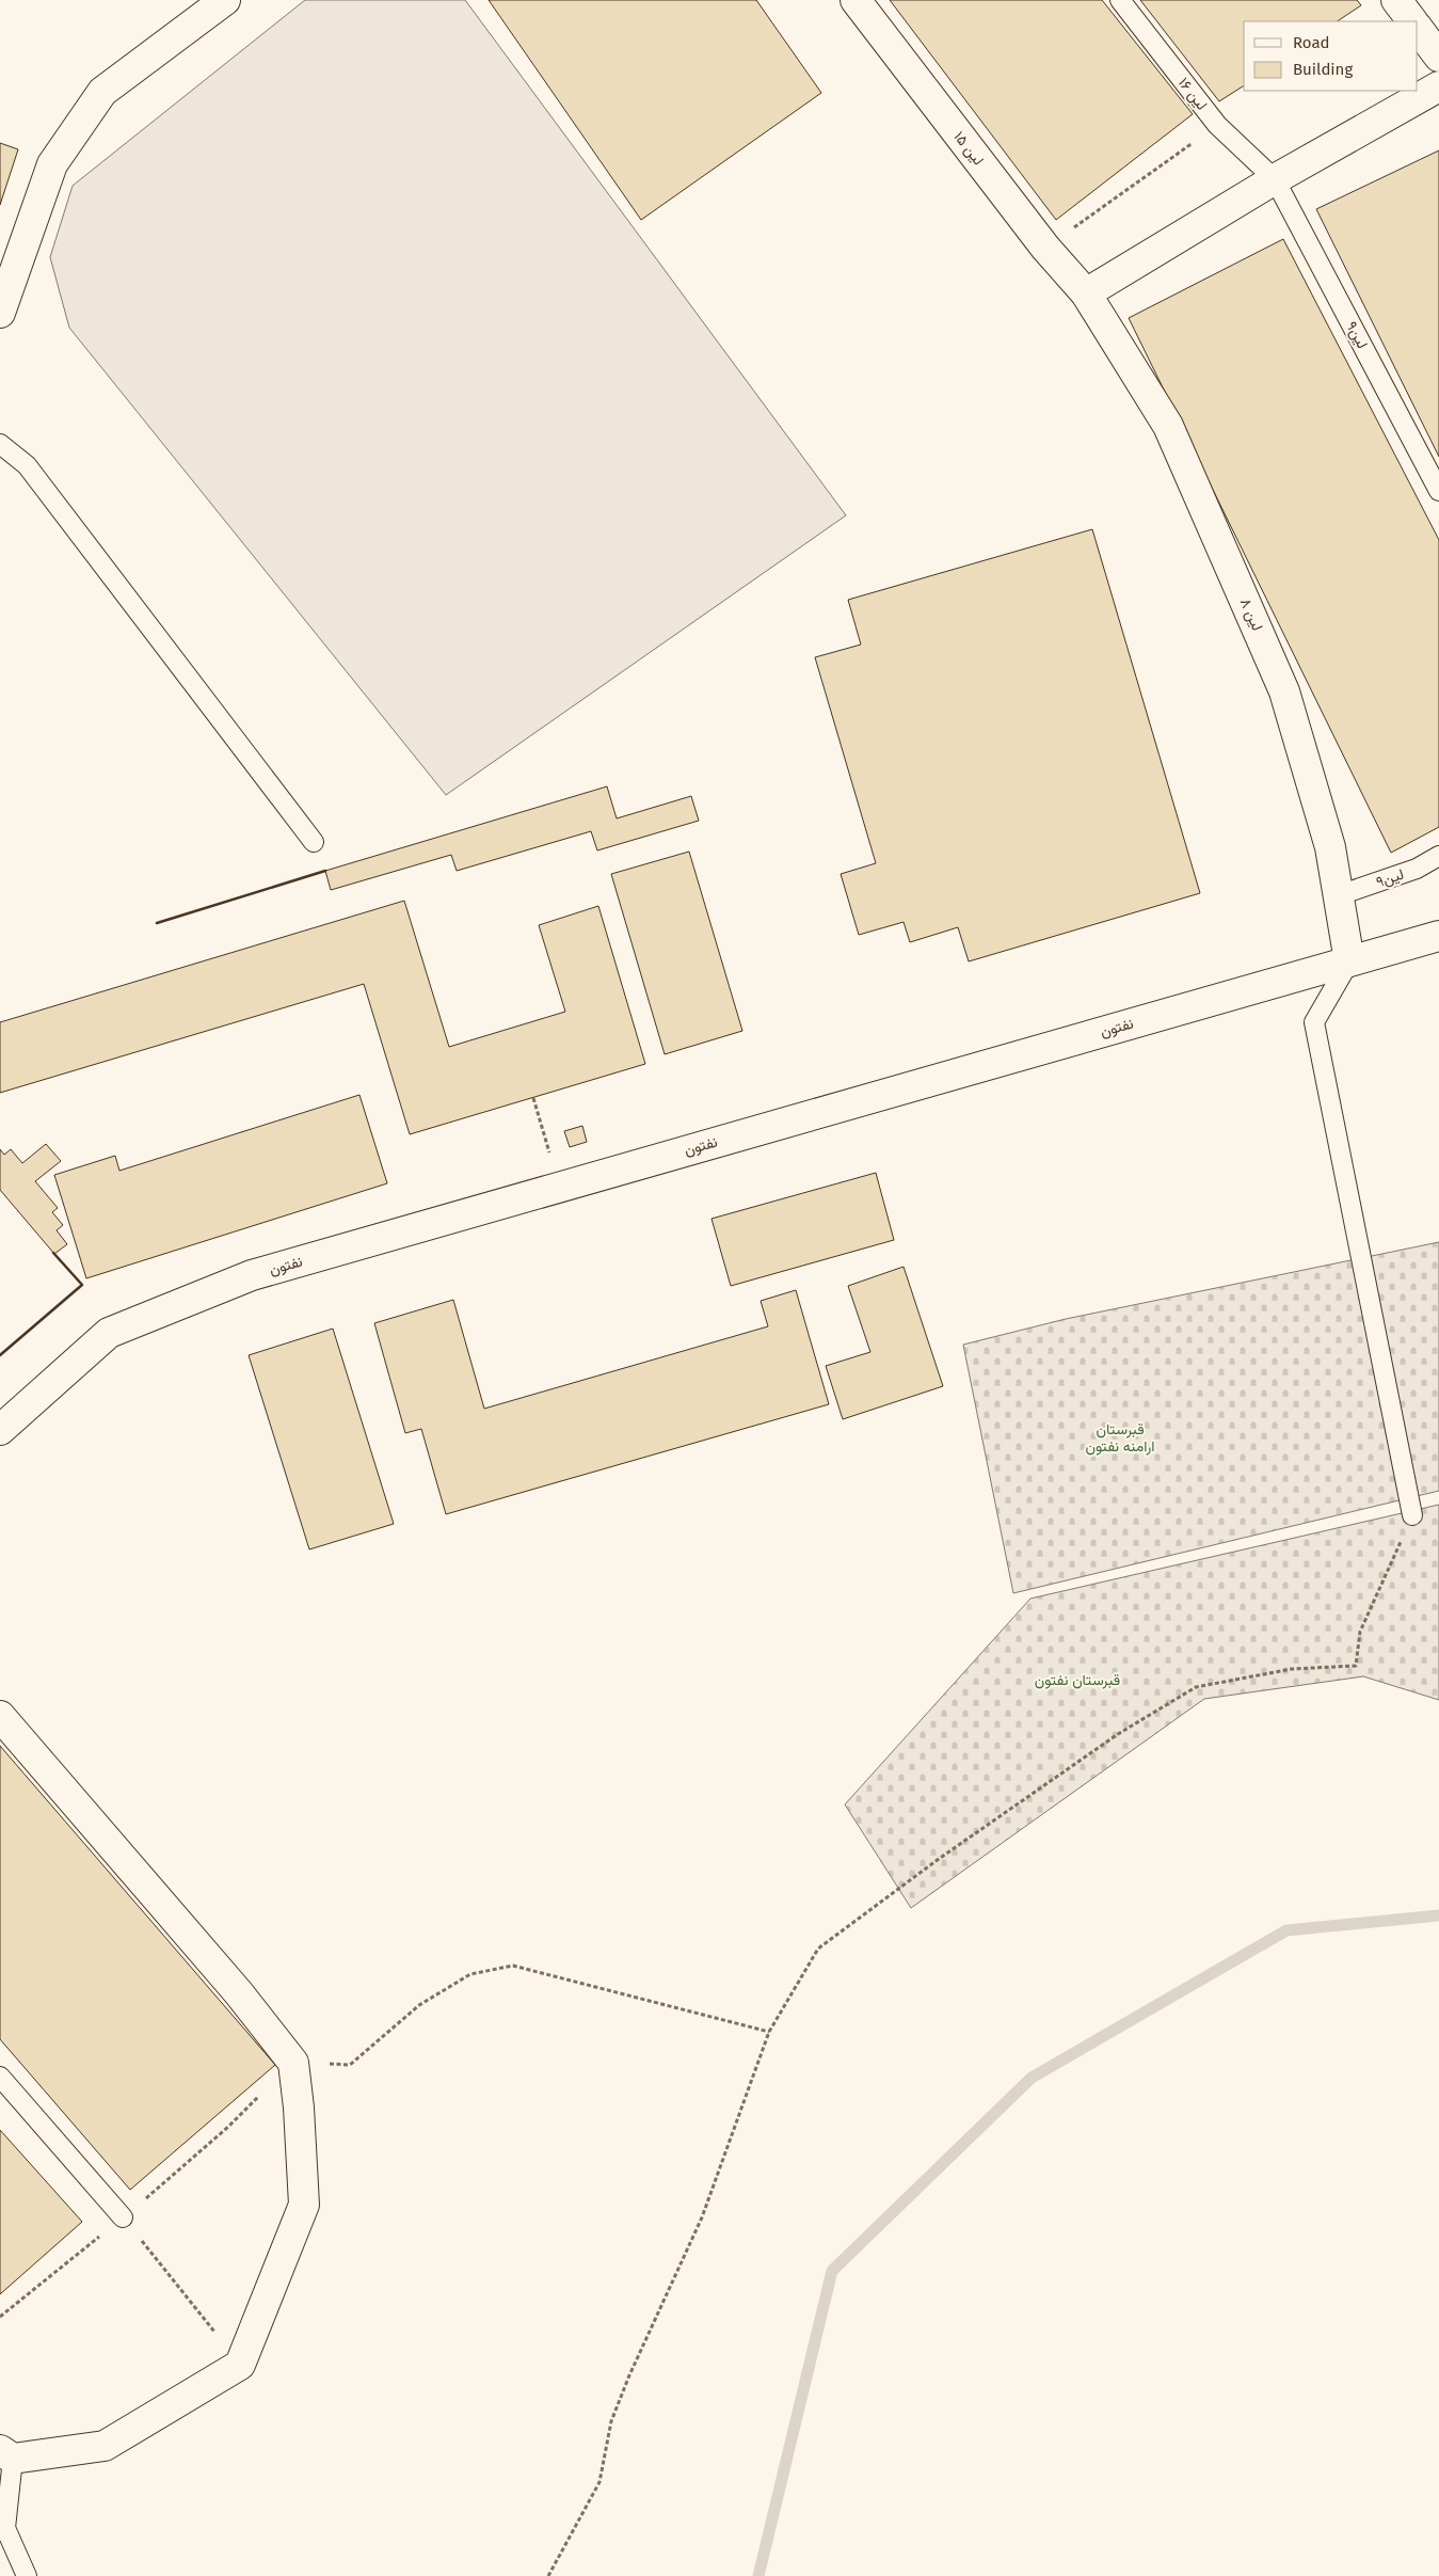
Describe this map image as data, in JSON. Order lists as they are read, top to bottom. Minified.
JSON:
{"streets":{"street":["لین ۱۵","لین ۸","نفتون"],"lane":["لین ۱۶","لین۹"]},"crossings":[["لین ۱۶","لین۹"],["لین ۱۵","لین ۸"],["لین۹","لین ۸"],["لین ۸","نفتون"]],"parks":["قبرستان ارامنه نفتون","قبرستان نفتون"],"legend":["Road","Building"]}
